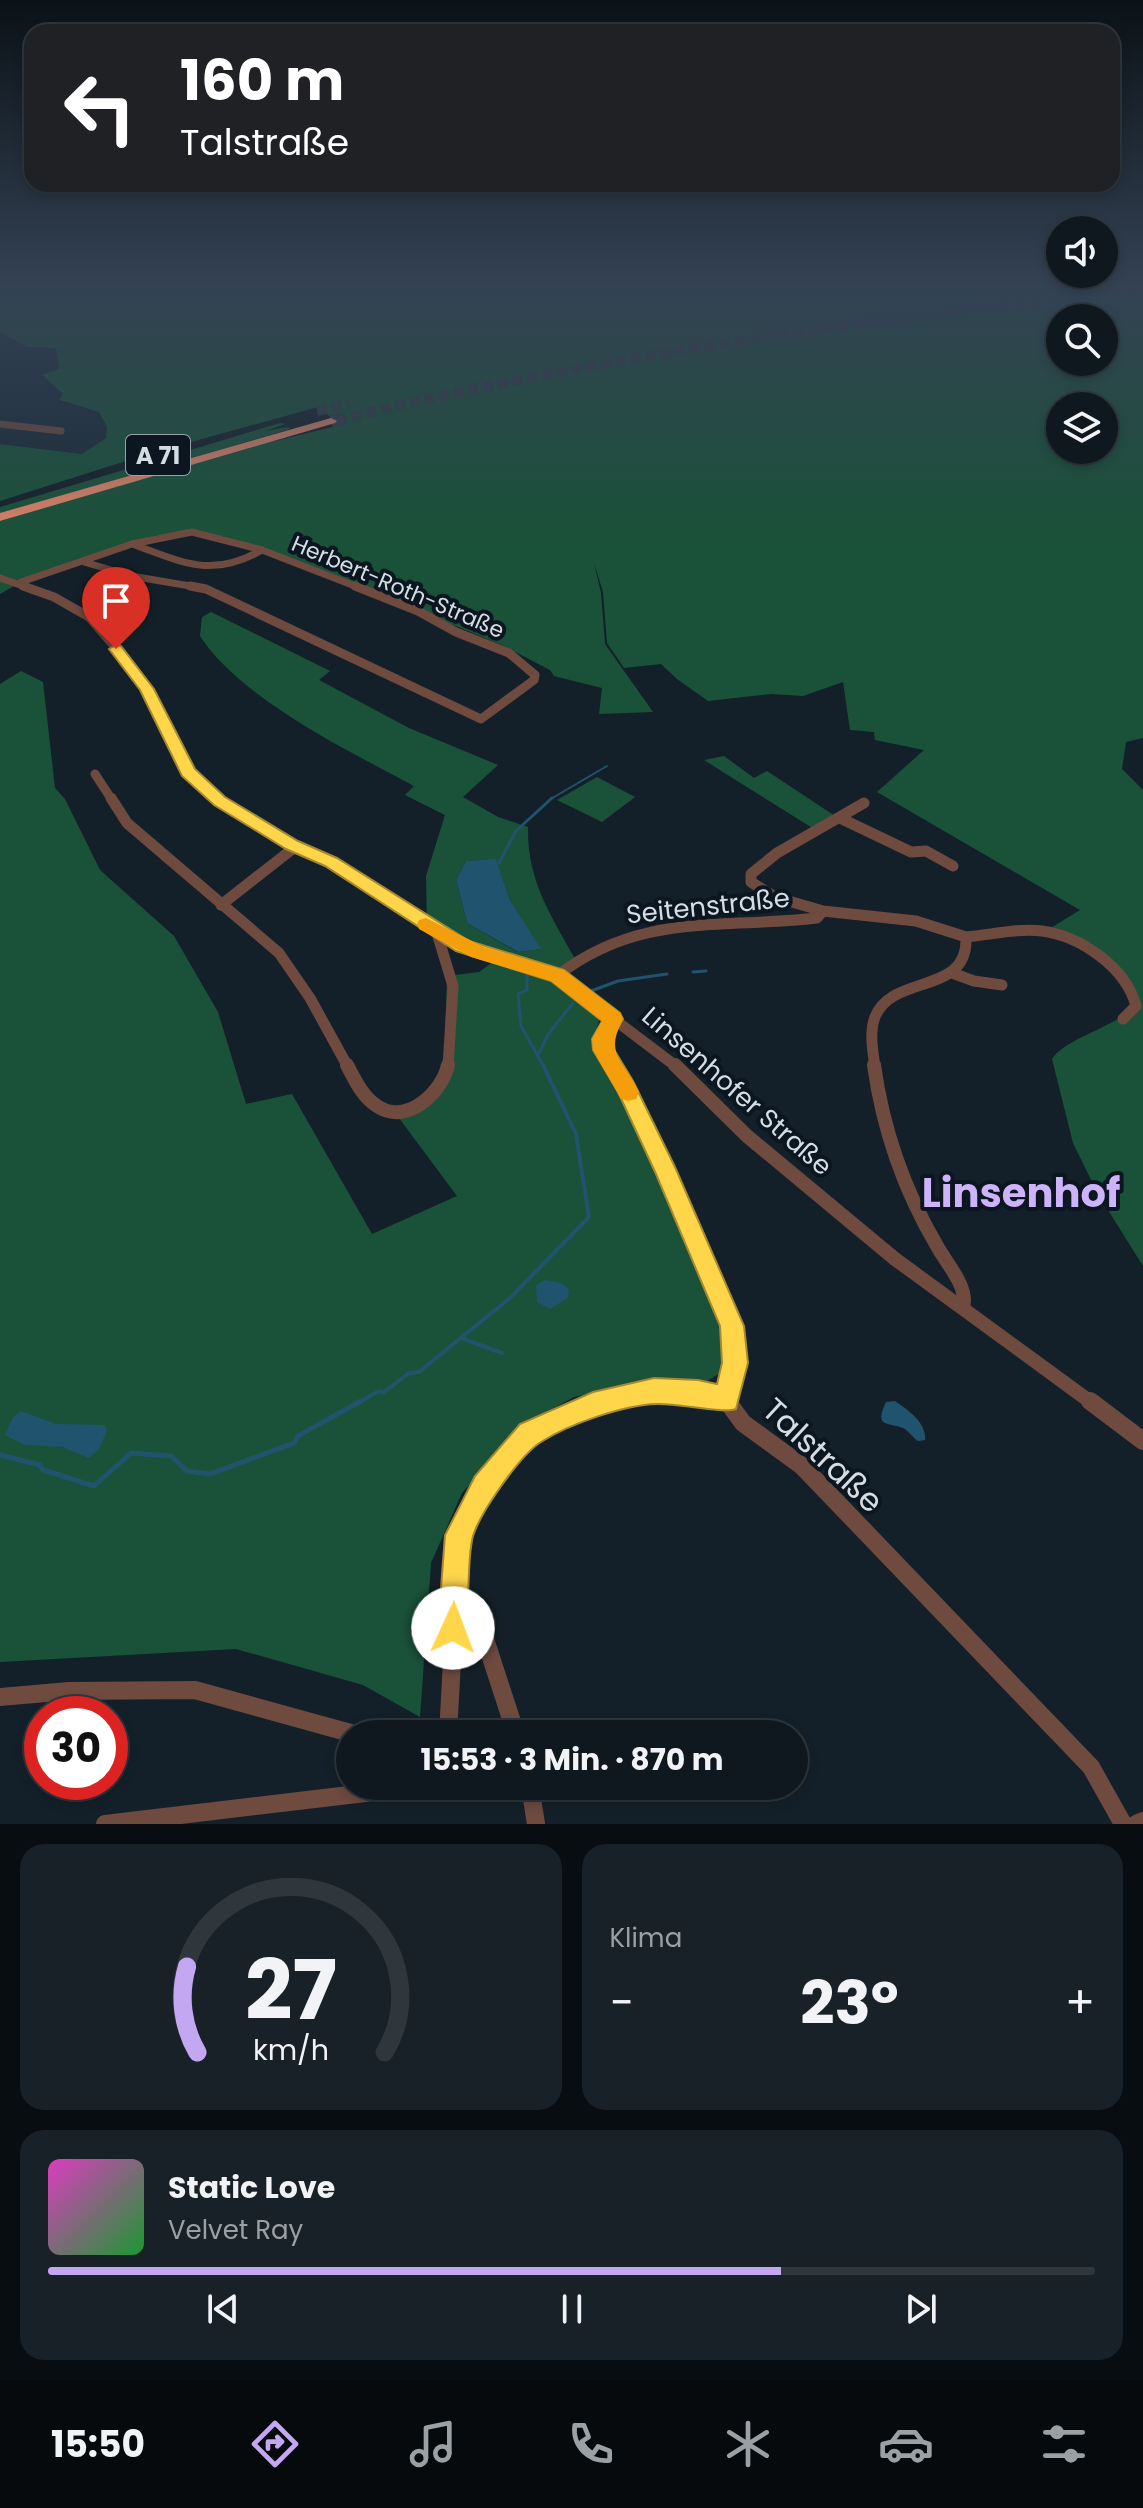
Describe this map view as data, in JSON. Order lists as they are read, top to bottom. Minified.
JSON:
{"streets":{"highway":["A 71"],"street":["Herbert-Roth-Straße","Seitenstraße","Linsenhofer Straße","Talstraße"]},"crossings":[["Herbert-Roth-Straße","Linsenhofer Straße"],["Seitenstraße","Linsenhofer Straße"],["Linsenhofer Straße","Talstraße"]],"districts":["Linsenhof"],"page":{"turn":["160 m","Talstraße"],"limit":"30","trip":"15:53 · 3 Min. · 870 m","tile":"Klima","heat":["−","23°","+"],"song":["Static Love","Velvet Ray"],"tabs":"15:50","gauge":["27","km/h"]}}
